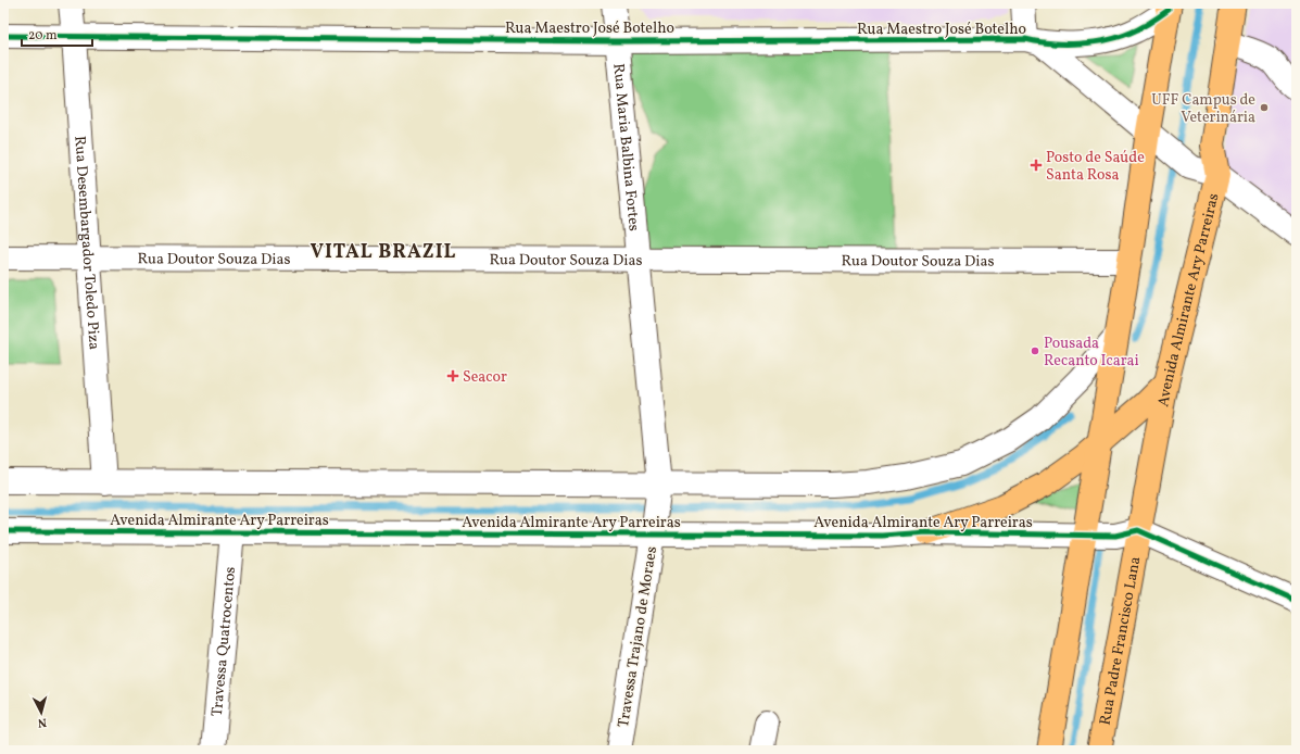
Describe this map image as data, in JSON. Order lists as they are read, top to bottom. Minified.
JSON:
{"streets":{"main road":["Avenida Almirante Ary Parreiras","Rua Padre Francisco Lana"],"street":["Rua Maestro José Botelho","Rua Maria Balbina Fortes","Rua Desembargador Toledo Piza","Rua Doutor Souza Dias","Travessa Trajano de Moraes","Travessa Quatrocentos"]},"crossings":[["Rua Maestro José Botelho","Rua Maria Balbina Fortes"],["Rua Maestro José Botelho","Rua Desembargador Toledo Piza"],["Rua Maria Balbina Fortes","Rua Doutor Souza Dias"],["Rua Maria Balbina Fortes","Travessa Trajano de Moraes"],["Rua Desembargador Toledo Piza","Rua Doutor Souza Dias"],["Avenida Almirante Ary Parreiras","Travessa Trajano de Moraes"],["Avenida Almirante Ary Parreiras","Rua Padre Francisco Lana"],["Avenida Almirante Ary Parreiras","Travessa Quatrocentos"]],"districts":["VITAL BRAZIL"],"places":{"other":["UFF Campus de Veterinária","Pousada Recanto Icarai"],"health":["Posto de Saúde Santa Rosa","Seacor"]},"scale_bar":"20 m","north":"bottom"}
